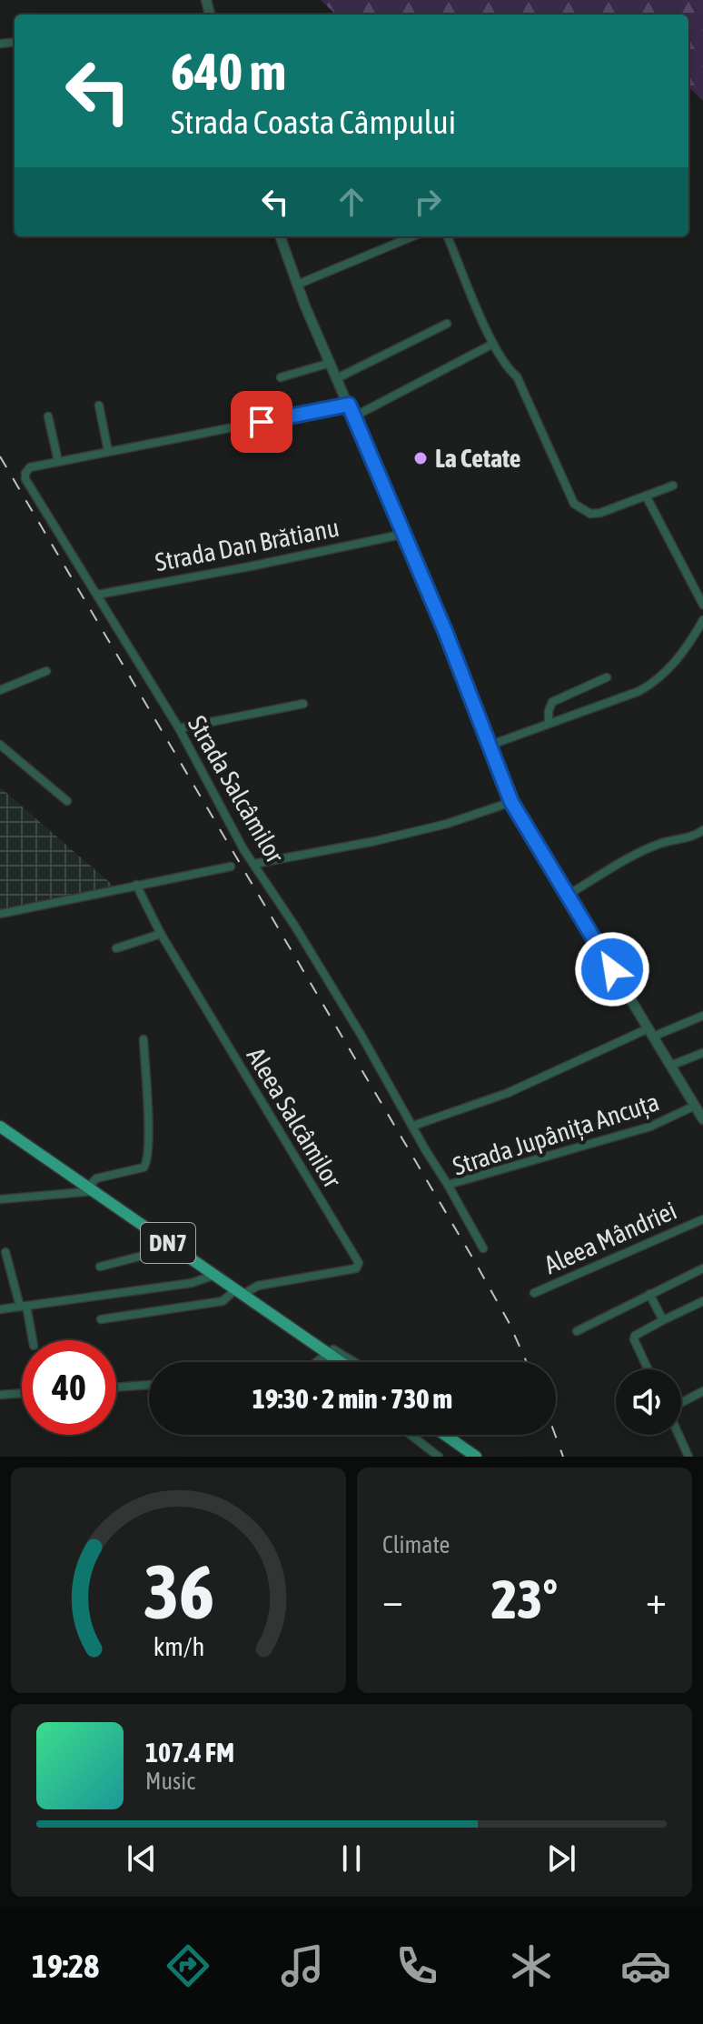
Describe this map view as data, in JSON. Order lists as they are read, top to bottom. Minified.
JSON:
{"streets":{"main road":["DN7"],"street":["Strada Dan Brătianu","Strada Salcâmilor","Aleea Salcâmilor","Strada Jupânița Ancuța","Aleea Mândriei"]},"crossings":[["Strada Dan Brătianu","Strada Salcâmilor"],["Strada Salcâmilor","Strada Jupânița Ancuța"],["Aleea Salcâmilor","DN7"]],"places":["La Cetate"],"page":{"turn":["640 m","Strada Coasta Câmpului"],"limit":"40","trip":"19:30 · 2 min · 730 m","tile":"Climate","heat":["−","23°","+"],"song":["107.4 FM","Music"],"tabs":"19:28","gauge":["36","km/h"]}}
